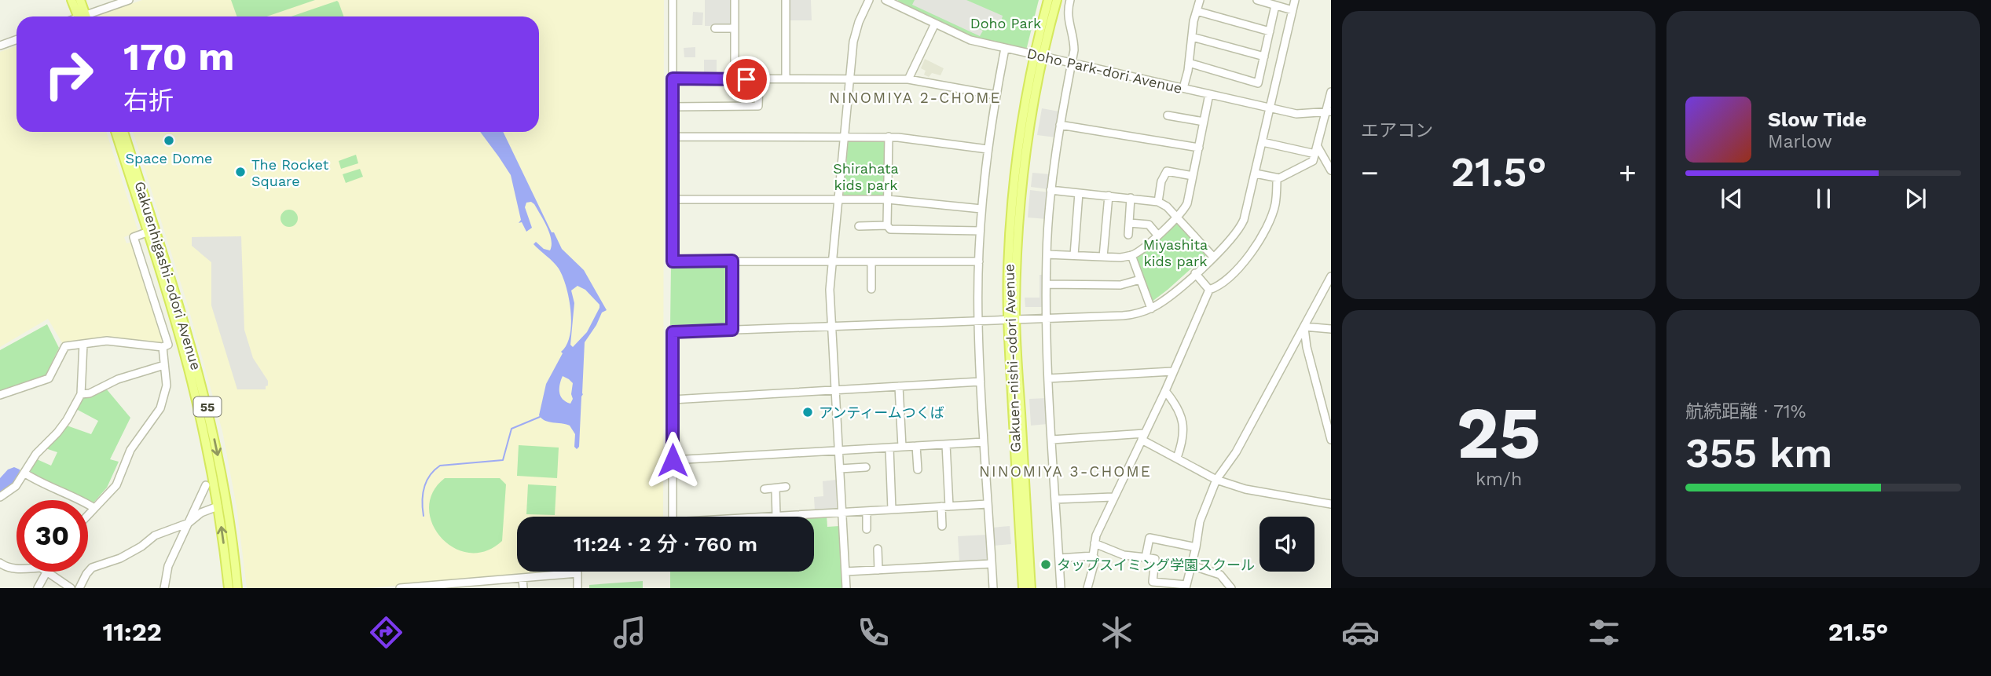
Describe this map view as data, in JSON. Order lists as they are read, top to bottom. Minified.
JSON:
{"streets":{"main road":["Gakuenhigashi-odori Avenue","Gakuen-nishi-odori Avenue","55"],"street":["Doho Park-dori Avenue"]},"crossings":[["Doho Park-dori Avenue","Gakuen-nishi-odori Avenue"]],"districts":["NINOMIYA 2-CHOME","NINOMIYA 3-CHOME"],"parks":["Doho Park","Shirahata kids park","Miyashita kids park"],"places":["Space Dome","The Rocket Square","アンティームつくば","タップスイミング学園スクール"],"page":{"tile":["エアコン",["25","km/h"],["航続距離 · 71%","355 km"]],"turn":["170 m","右折"],"song":["Slow Tide","Marlow"],"heat":["−","21.5°","+"],"limit":"30","trip":"11:24 · 2 分 · 760 m","tabs":["11:22","21.5°"]}}
